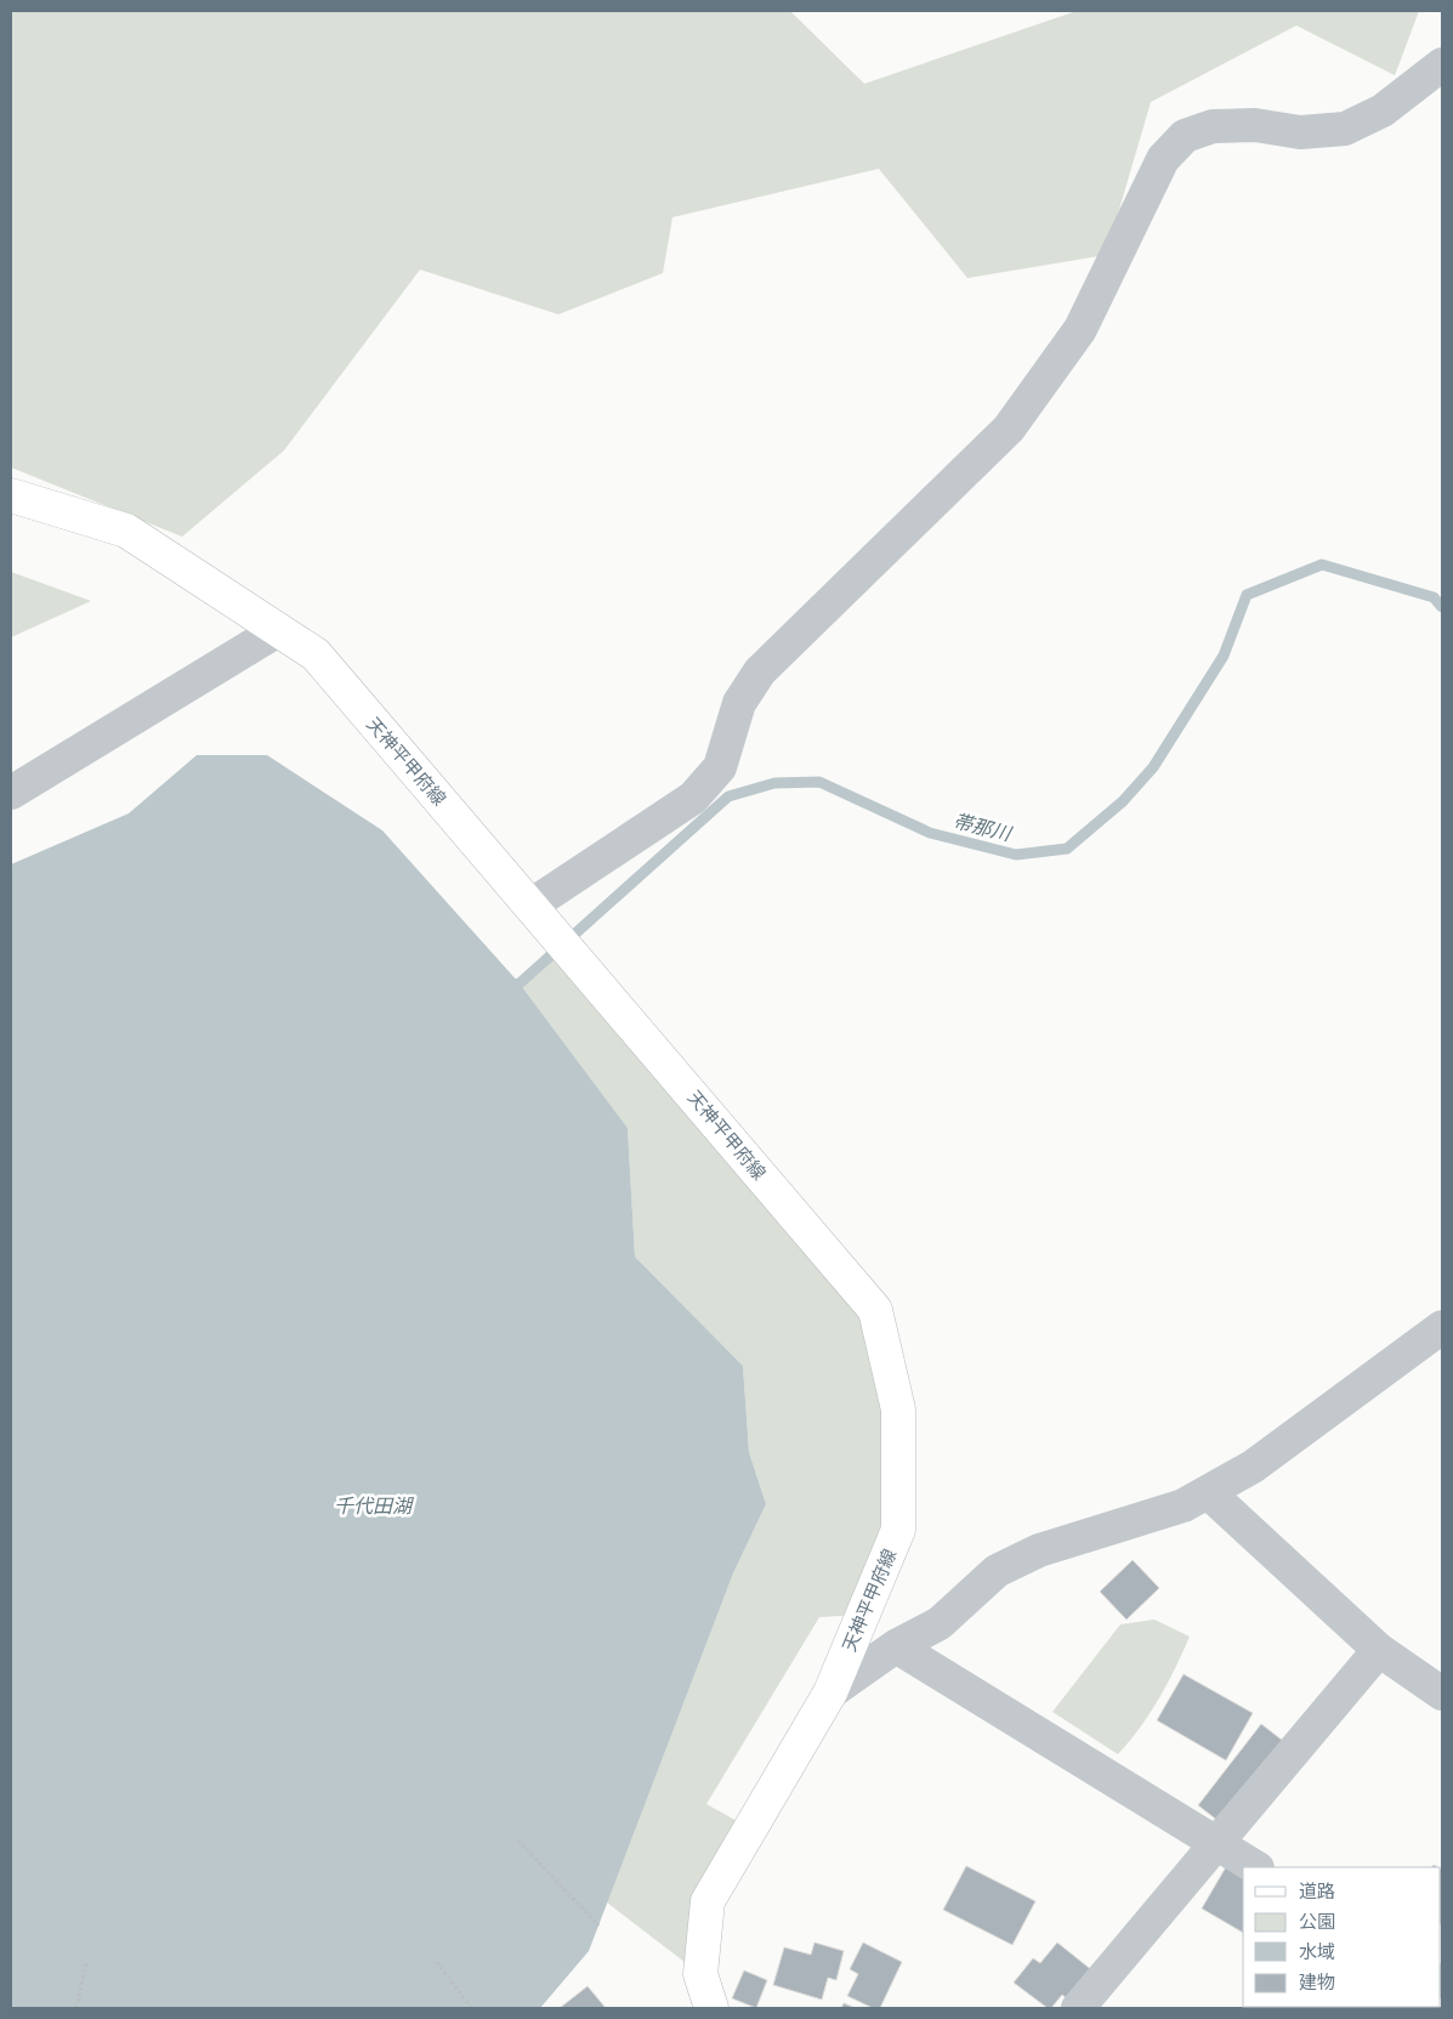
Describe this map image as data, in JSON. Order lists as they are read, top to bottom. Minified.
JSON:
{"streets":{"main road":["天神平甲府線"]},"water":["帯那川","千代田湖"],"legend":["道路","公園","水域","建物"]}
